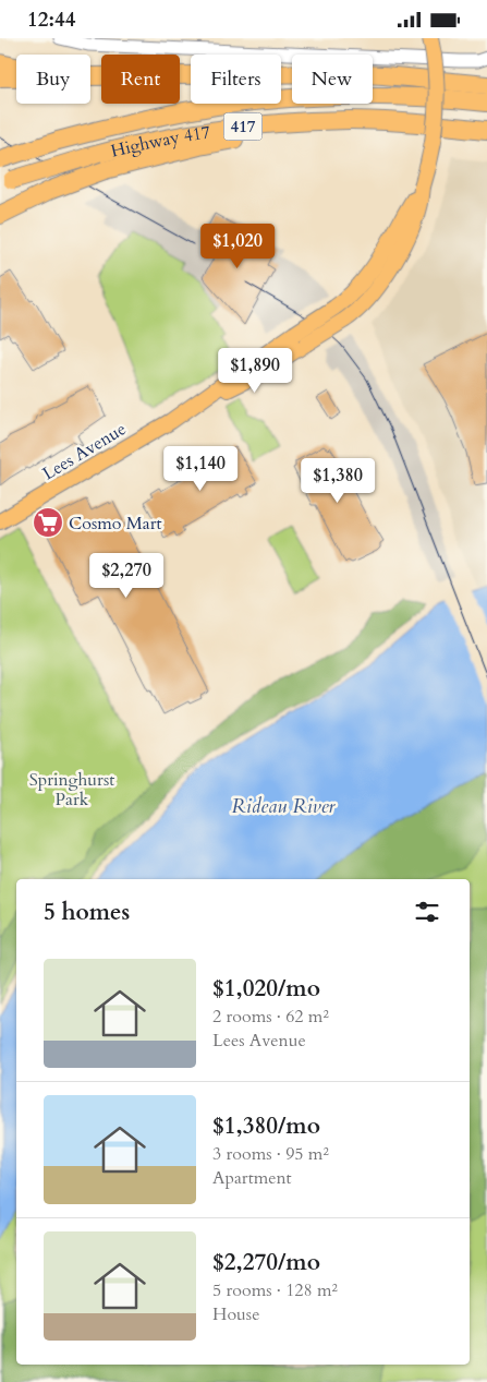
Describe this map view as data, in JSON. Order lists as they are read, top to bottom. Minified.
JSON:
{"streets":{"highway":["417","Highway 417"],"main road":["Lees Avenue"]},"water":["Rideau River"],"parks":["Springhurst Park"],"places":{"supermarket":["Cosmo Mart"]},"page":{"status":"12:44","chip":["Buy","Rent","Filters","New"],"price":["$1,020","$1,890","$1,140","$1,380","$2,270"],"heading":"5 homes","list":[{"name":"$1,020/mo","note":"2 rooms · 62 m² · Lees Avenue"},{"name":"$1,380/mo","note":"3 rooms · 95 m² · Apartment"},{"name":"$2,270/mo","note":"5 rooms · 128 m² · House"}]}}
